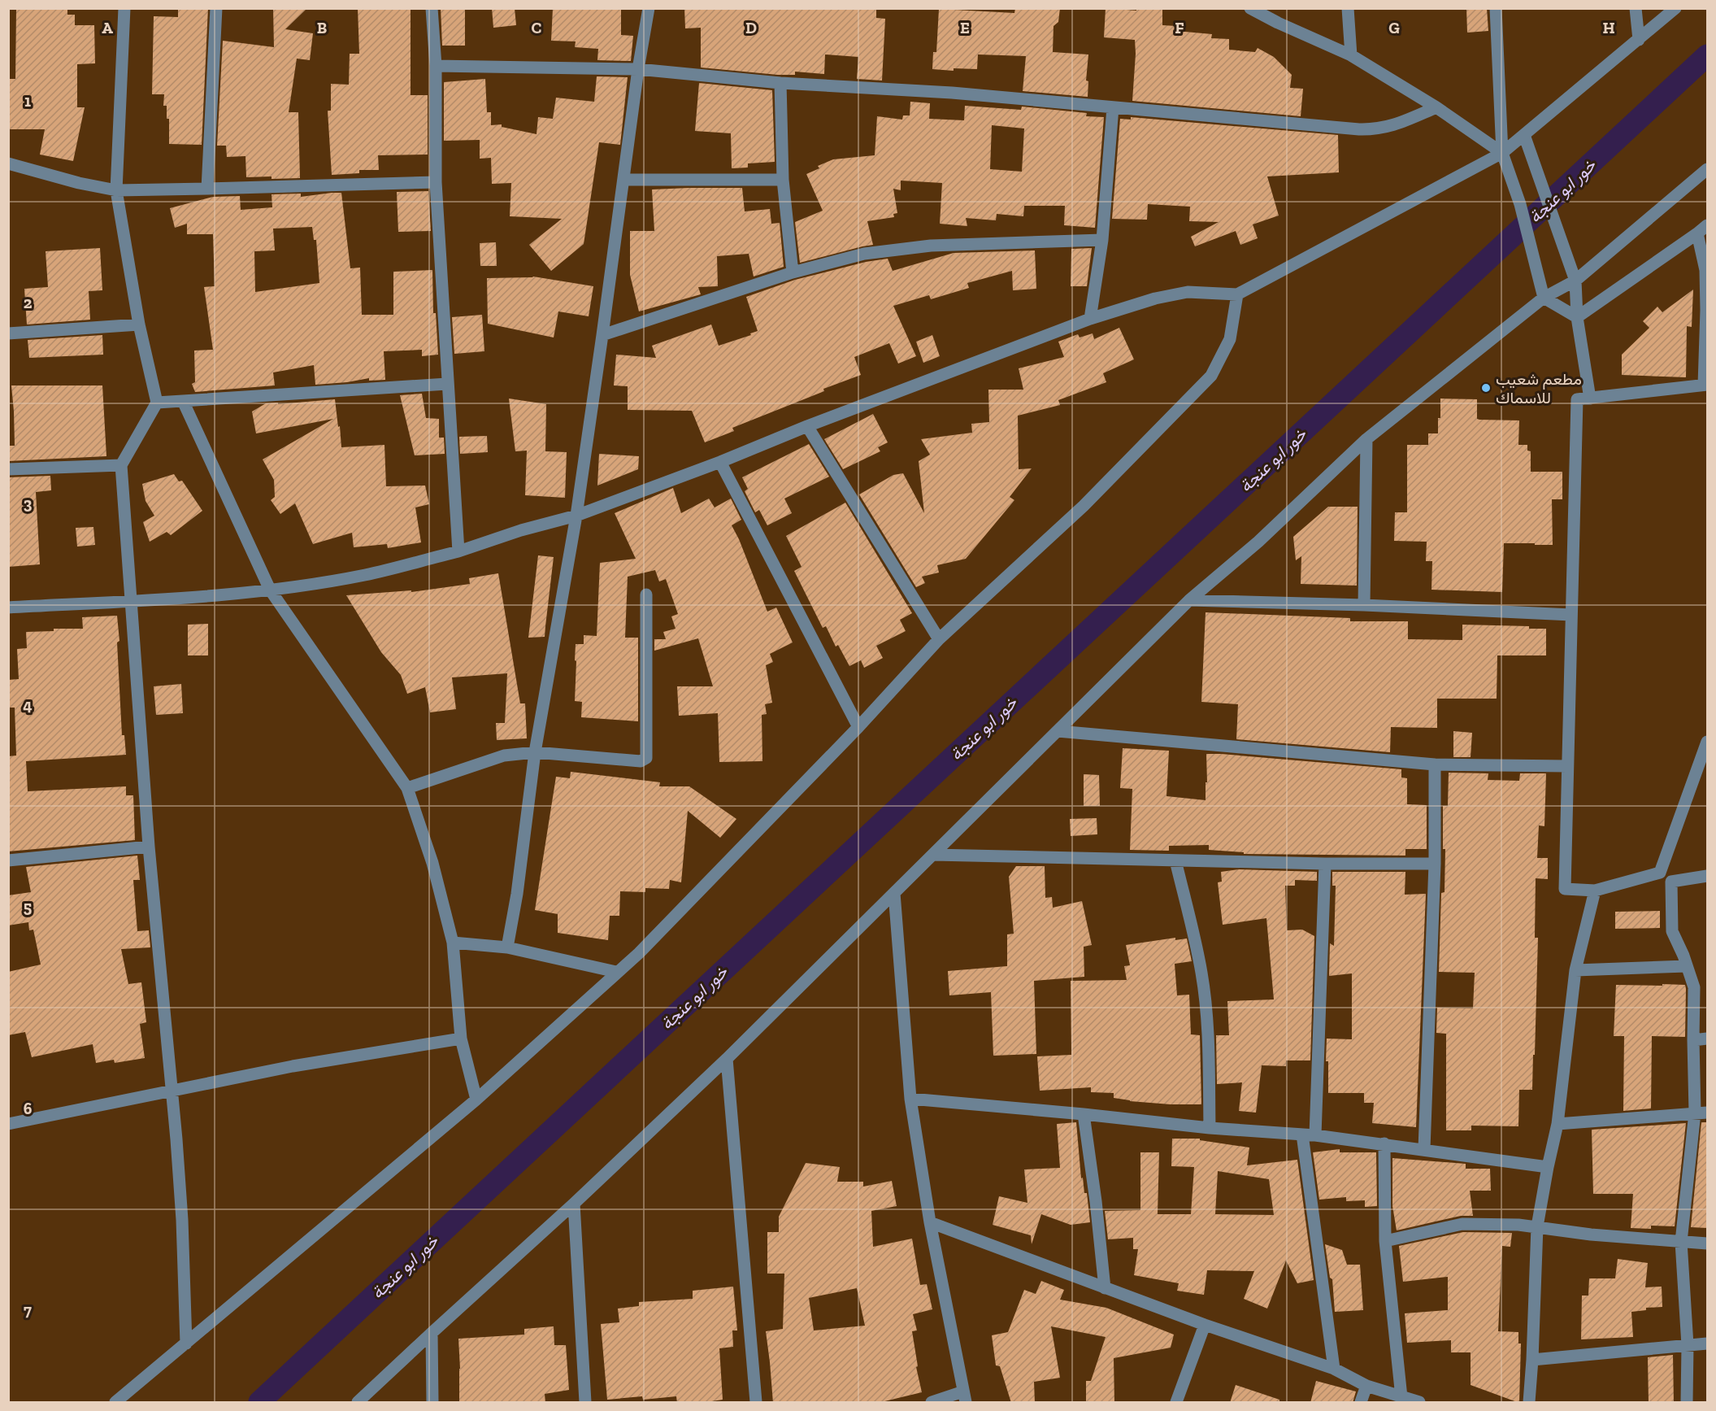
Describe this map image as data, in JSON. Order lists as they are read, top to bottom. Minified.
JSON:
{"water":["خور ابو عنجة"],"places":["مطعم شعيب للاسماك"],"grid":{"columns":["A","B","C","D","E","F","G","H"],"rows":["1","2","3","4","5","6","7"]}}
